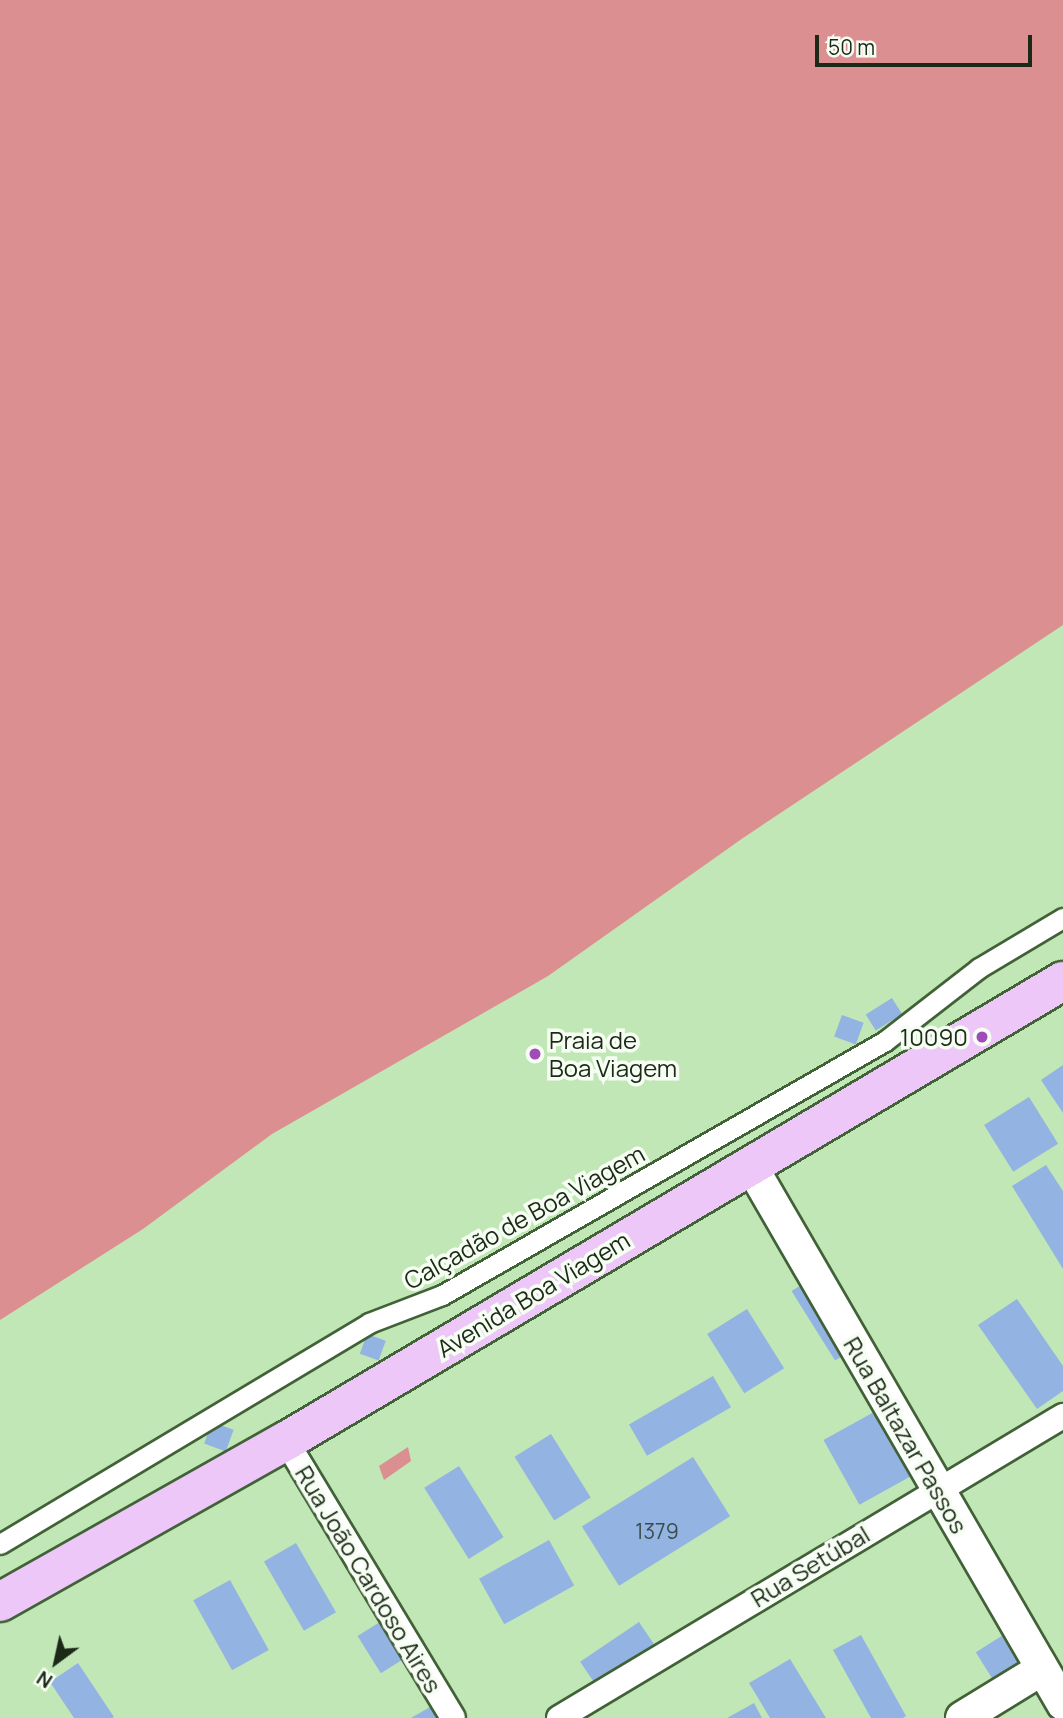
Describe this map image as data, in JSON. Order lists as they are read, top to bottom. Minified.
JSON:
{"streets":{"main road":["Avenida Boa Viagem"],"street":["Calçadão de Boa Viagem","Rua Baltazar Passos","Rua Setúbal","Rua João Cardoso Aires"]},"crossings":[["Avenida Boa Viagem","Rua Baltazar Passos"],["Avenida Boa Viagem","Rua João Cardoso Aires"],["Rua Baltazar Passos","Rua Setúbal"]],"places":["10090","Praia de Boa Viagem"],"house_numbers":["1379"],"scale_bar":"50 m","north":"bottom left"}
